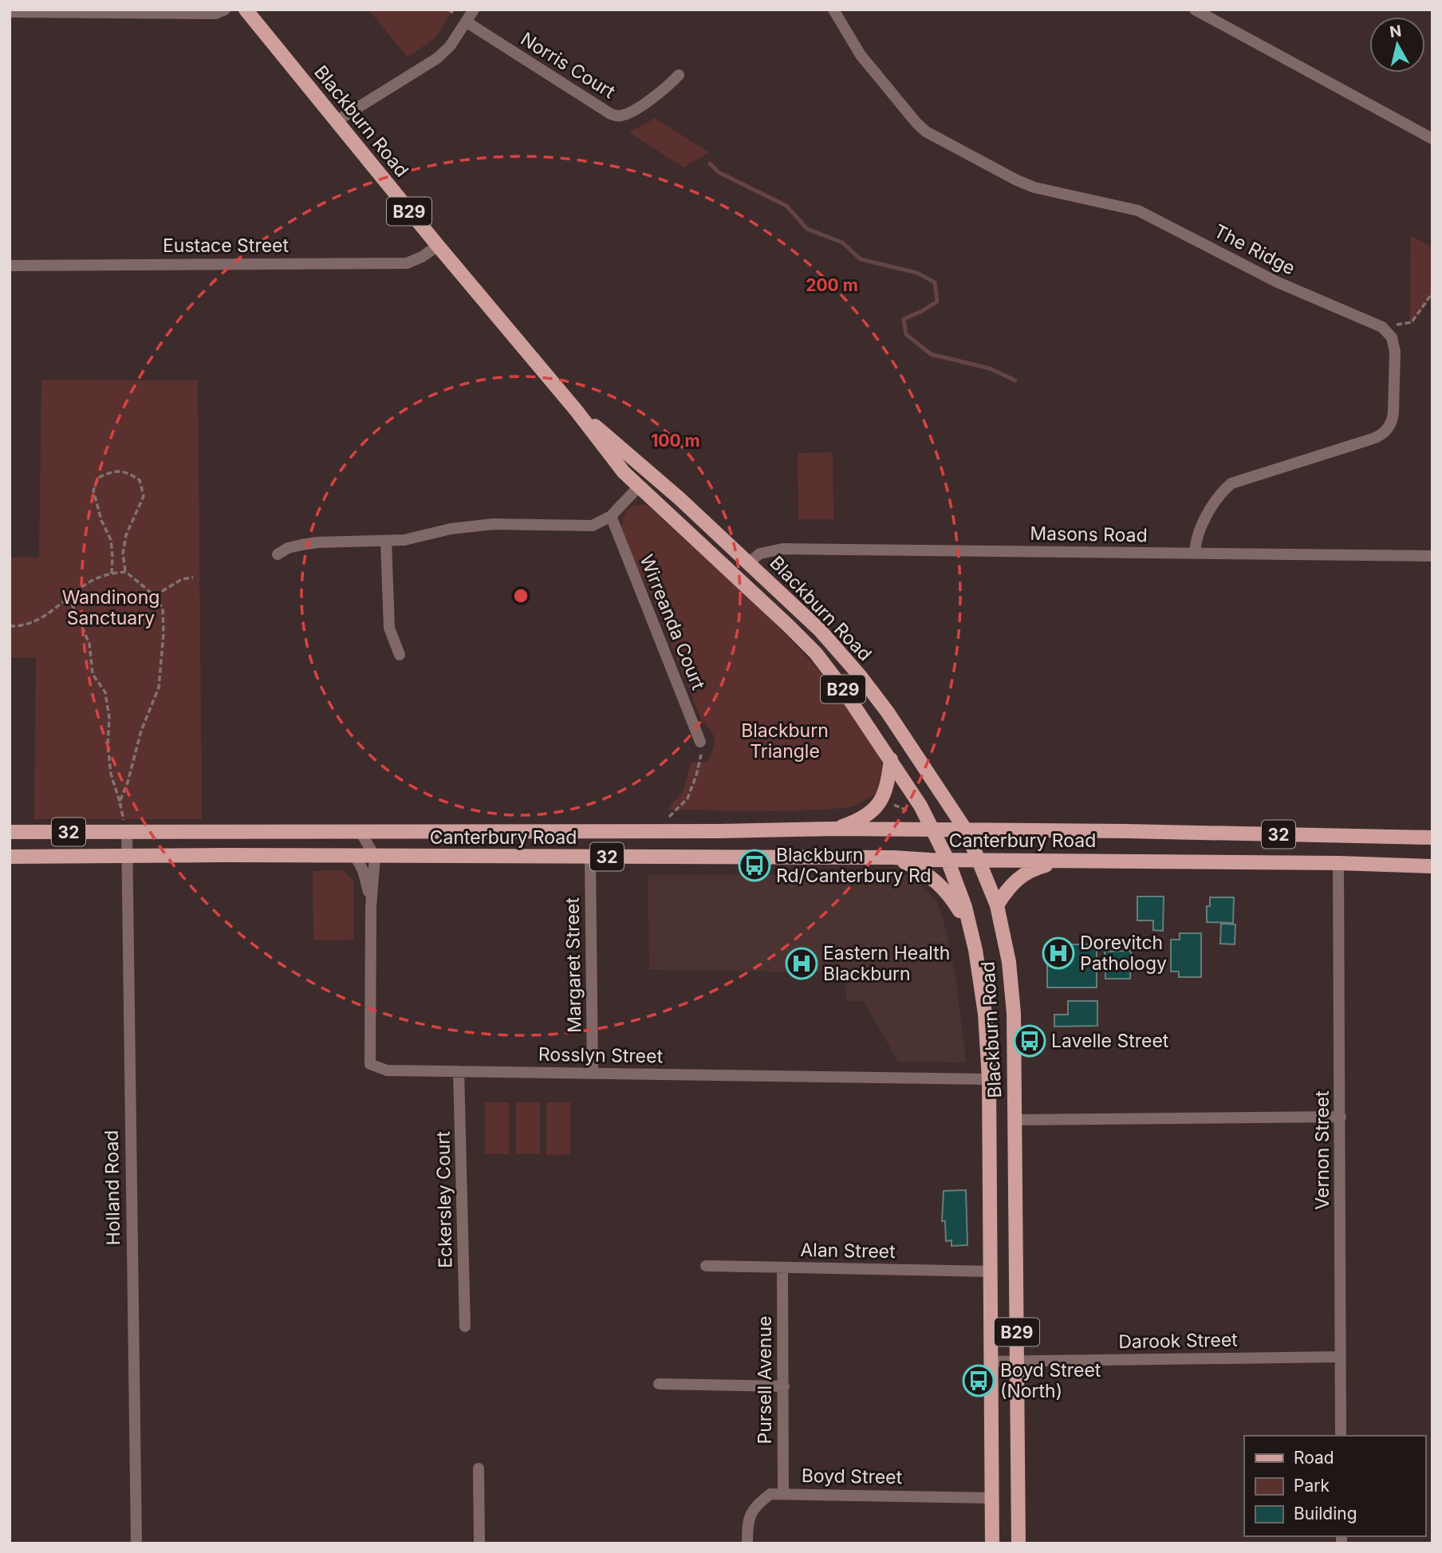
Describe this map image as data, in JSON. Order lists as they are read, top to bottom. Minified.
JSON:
{"streets":{"main road":["Blackburn Road","B29","32","Canterbury Road"],"street":["Norris Court","Eustace Street","The Ridge","Masons Road","Wirreanda Court","Margaret Street","Rosslyn Street","Vernon Street","Holland Road","Eckersley Court","Alan Street","Darook Street","Pursell Avenue","Boyd Street"]},"crossings":[["Blackburn Road","Eustace Street"],["Blackburn Road","Masons Road"],["Blackburn Road","Canterbury Road"],["Blackburn Road","Rosslyn Street"],["Blackburn Road","Alan Street"],["Blackburn Road","Darook Street"],["Blackburn Road","Boyd Street"],["Canterbury Road","Margaret Street"],["Canterbury Road","Rosslyn Street"],["Canterbury Road","Vernon Street"],["Canterbury Road","Holland Road"],["Margaret Street","Rosslyn Street"],["Rosslyn Street","Eckersley Court"],["Vernon Street","Darook Street"],["Alan Street","Pursell Avenue"],["Pursell Avenue","Boyd Street"]],"parks":["Wandinong Sanctuary","Blackburn Triangle"],"places":{"bus stop":["Blackburn Rd/Canterbury Rd","Lavelle Street","Boyd Street (North)"],"hospital":["Dorevitch Pathology","Eastern Health Blackburn"]},"legend":["Road","Park","Building"],"north":"top","rings":["200 m","100 m"]}
